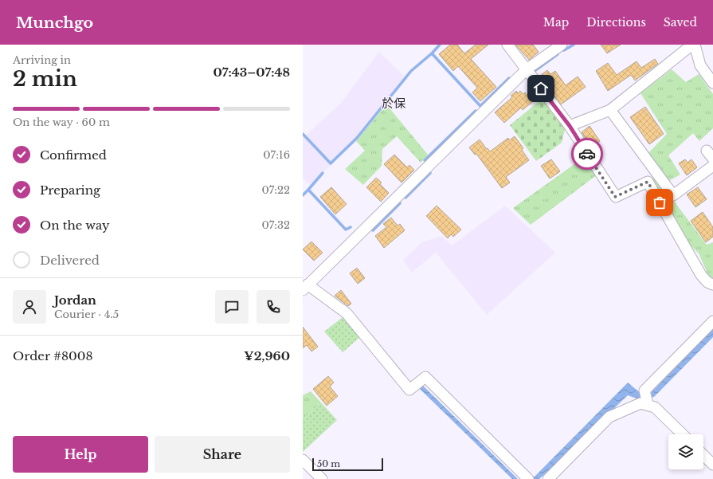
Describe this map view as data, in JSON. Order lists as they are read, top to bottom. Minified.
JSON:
{"districts":["於保"],"scale_bar":"50 m","page":{"header":"Munchgo","nav":["Map","Directions","Saved"],"heading":["2 min","Arriving in","07:43–07:48"],"panel":["Jordan","Courier · 4.5","Order #8008","¥2,960"],"bar":"On the way · 60 m","list":[["Confirmed","07:16"],["Preparing","07:22"],["On the way","07:32"],"Delivered"],"buttons":["Help","Share"],"scale":"50 m"}}
